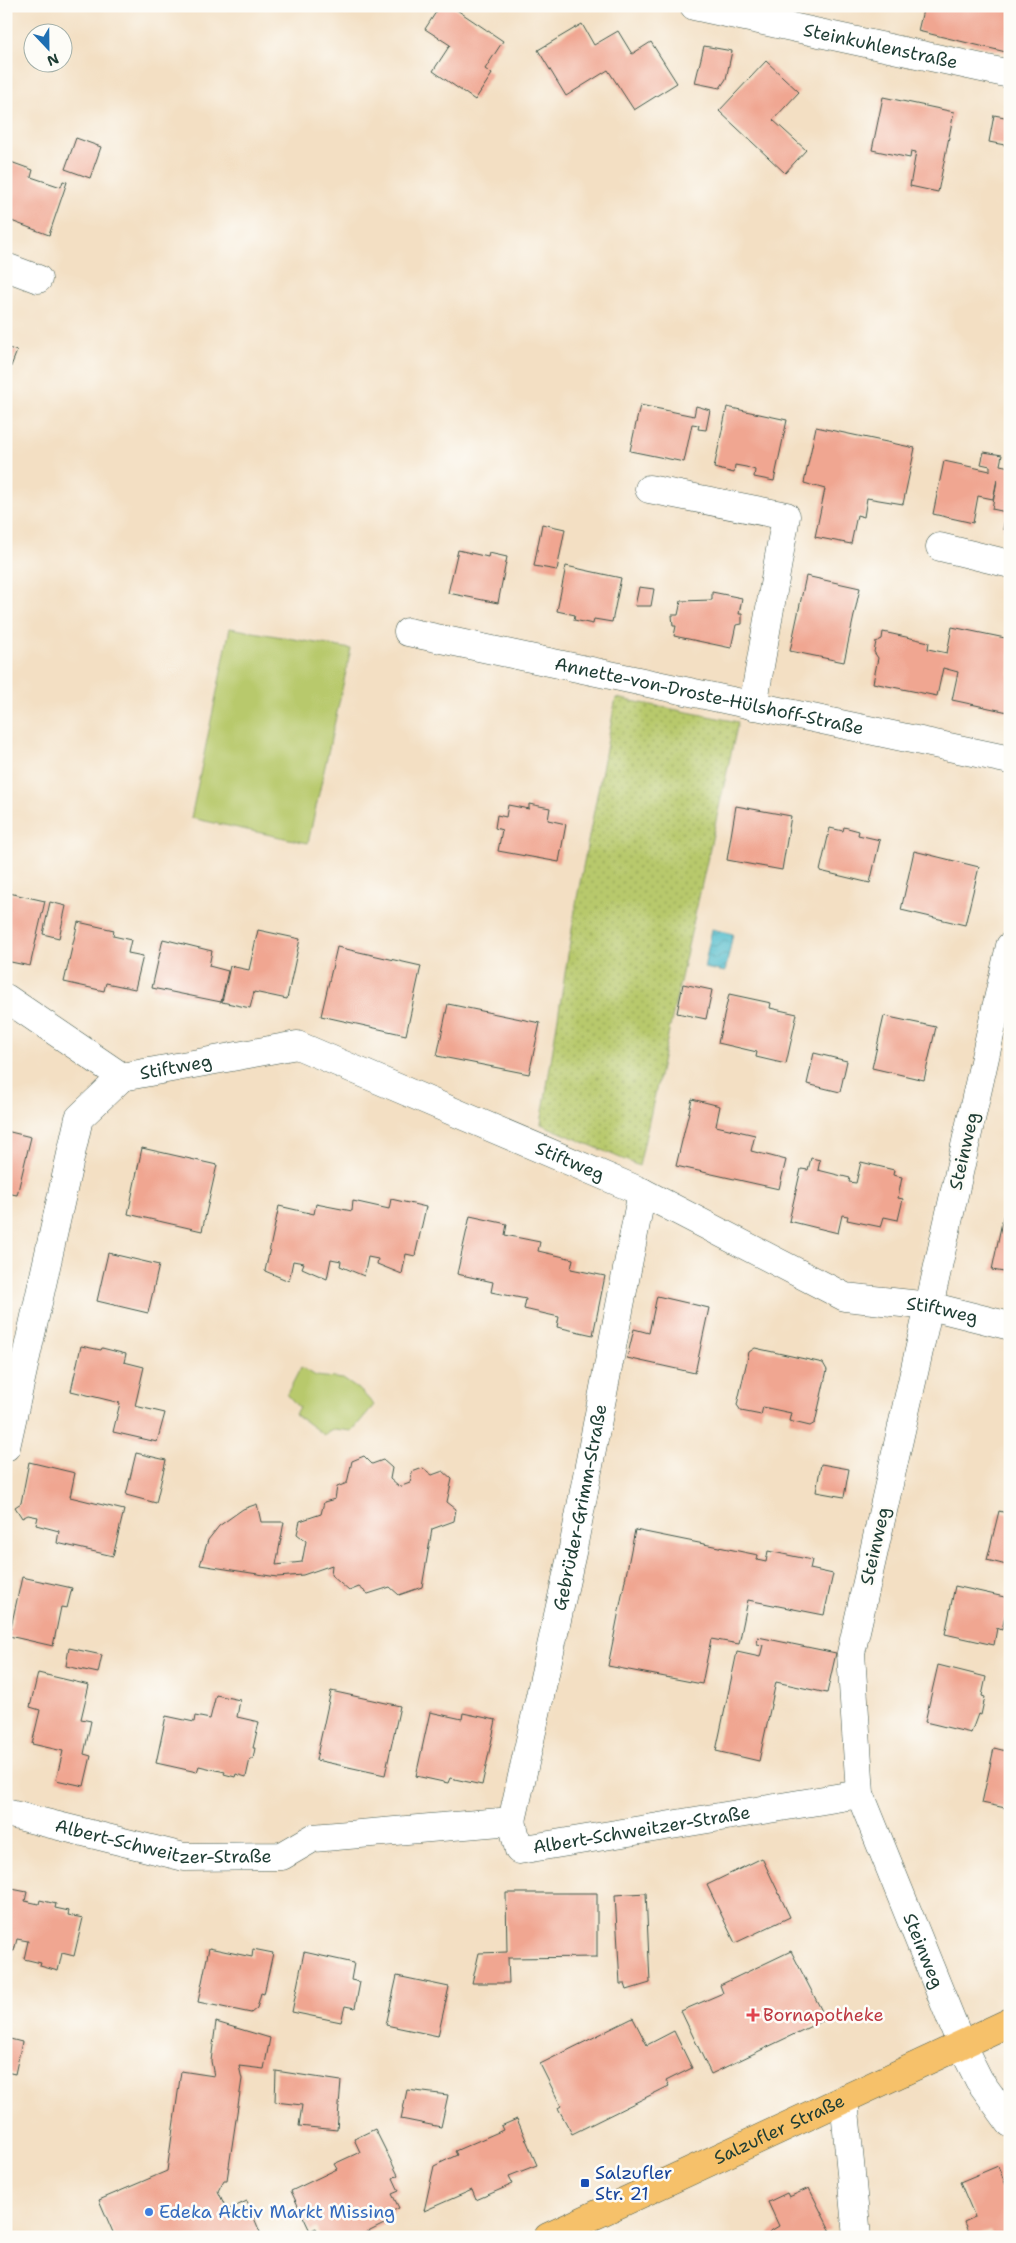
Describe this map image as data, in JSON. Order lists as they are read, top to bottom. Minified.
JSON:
{"streets":{"main road":["Salzufler Straße"],"street":["Steinkuhlenstraße","Annette-von-Droste-Hülshoff-Straße","Stiftweg","Steinweg","Gebrüder-Grimm-Straße","Albert-Schweitzer-Straße"]},"crossings":[["Stiftweg","Steinweg"],["Stiftweg","Gebrüder-Grimm-Straße"],["Steinweg","Albert-Schweitzer-Straße"],["Steinweg","Salzufler Straße"],["Gebrüder-Grimm-Straße","Albert-Schweitzer-Straße"]],"places":{"health":["Bornapotheke"],"transit":["Salzufler Str. 21"],"other":["Edeka Aktiv Markt Missing"]},"north":"bottom"}
